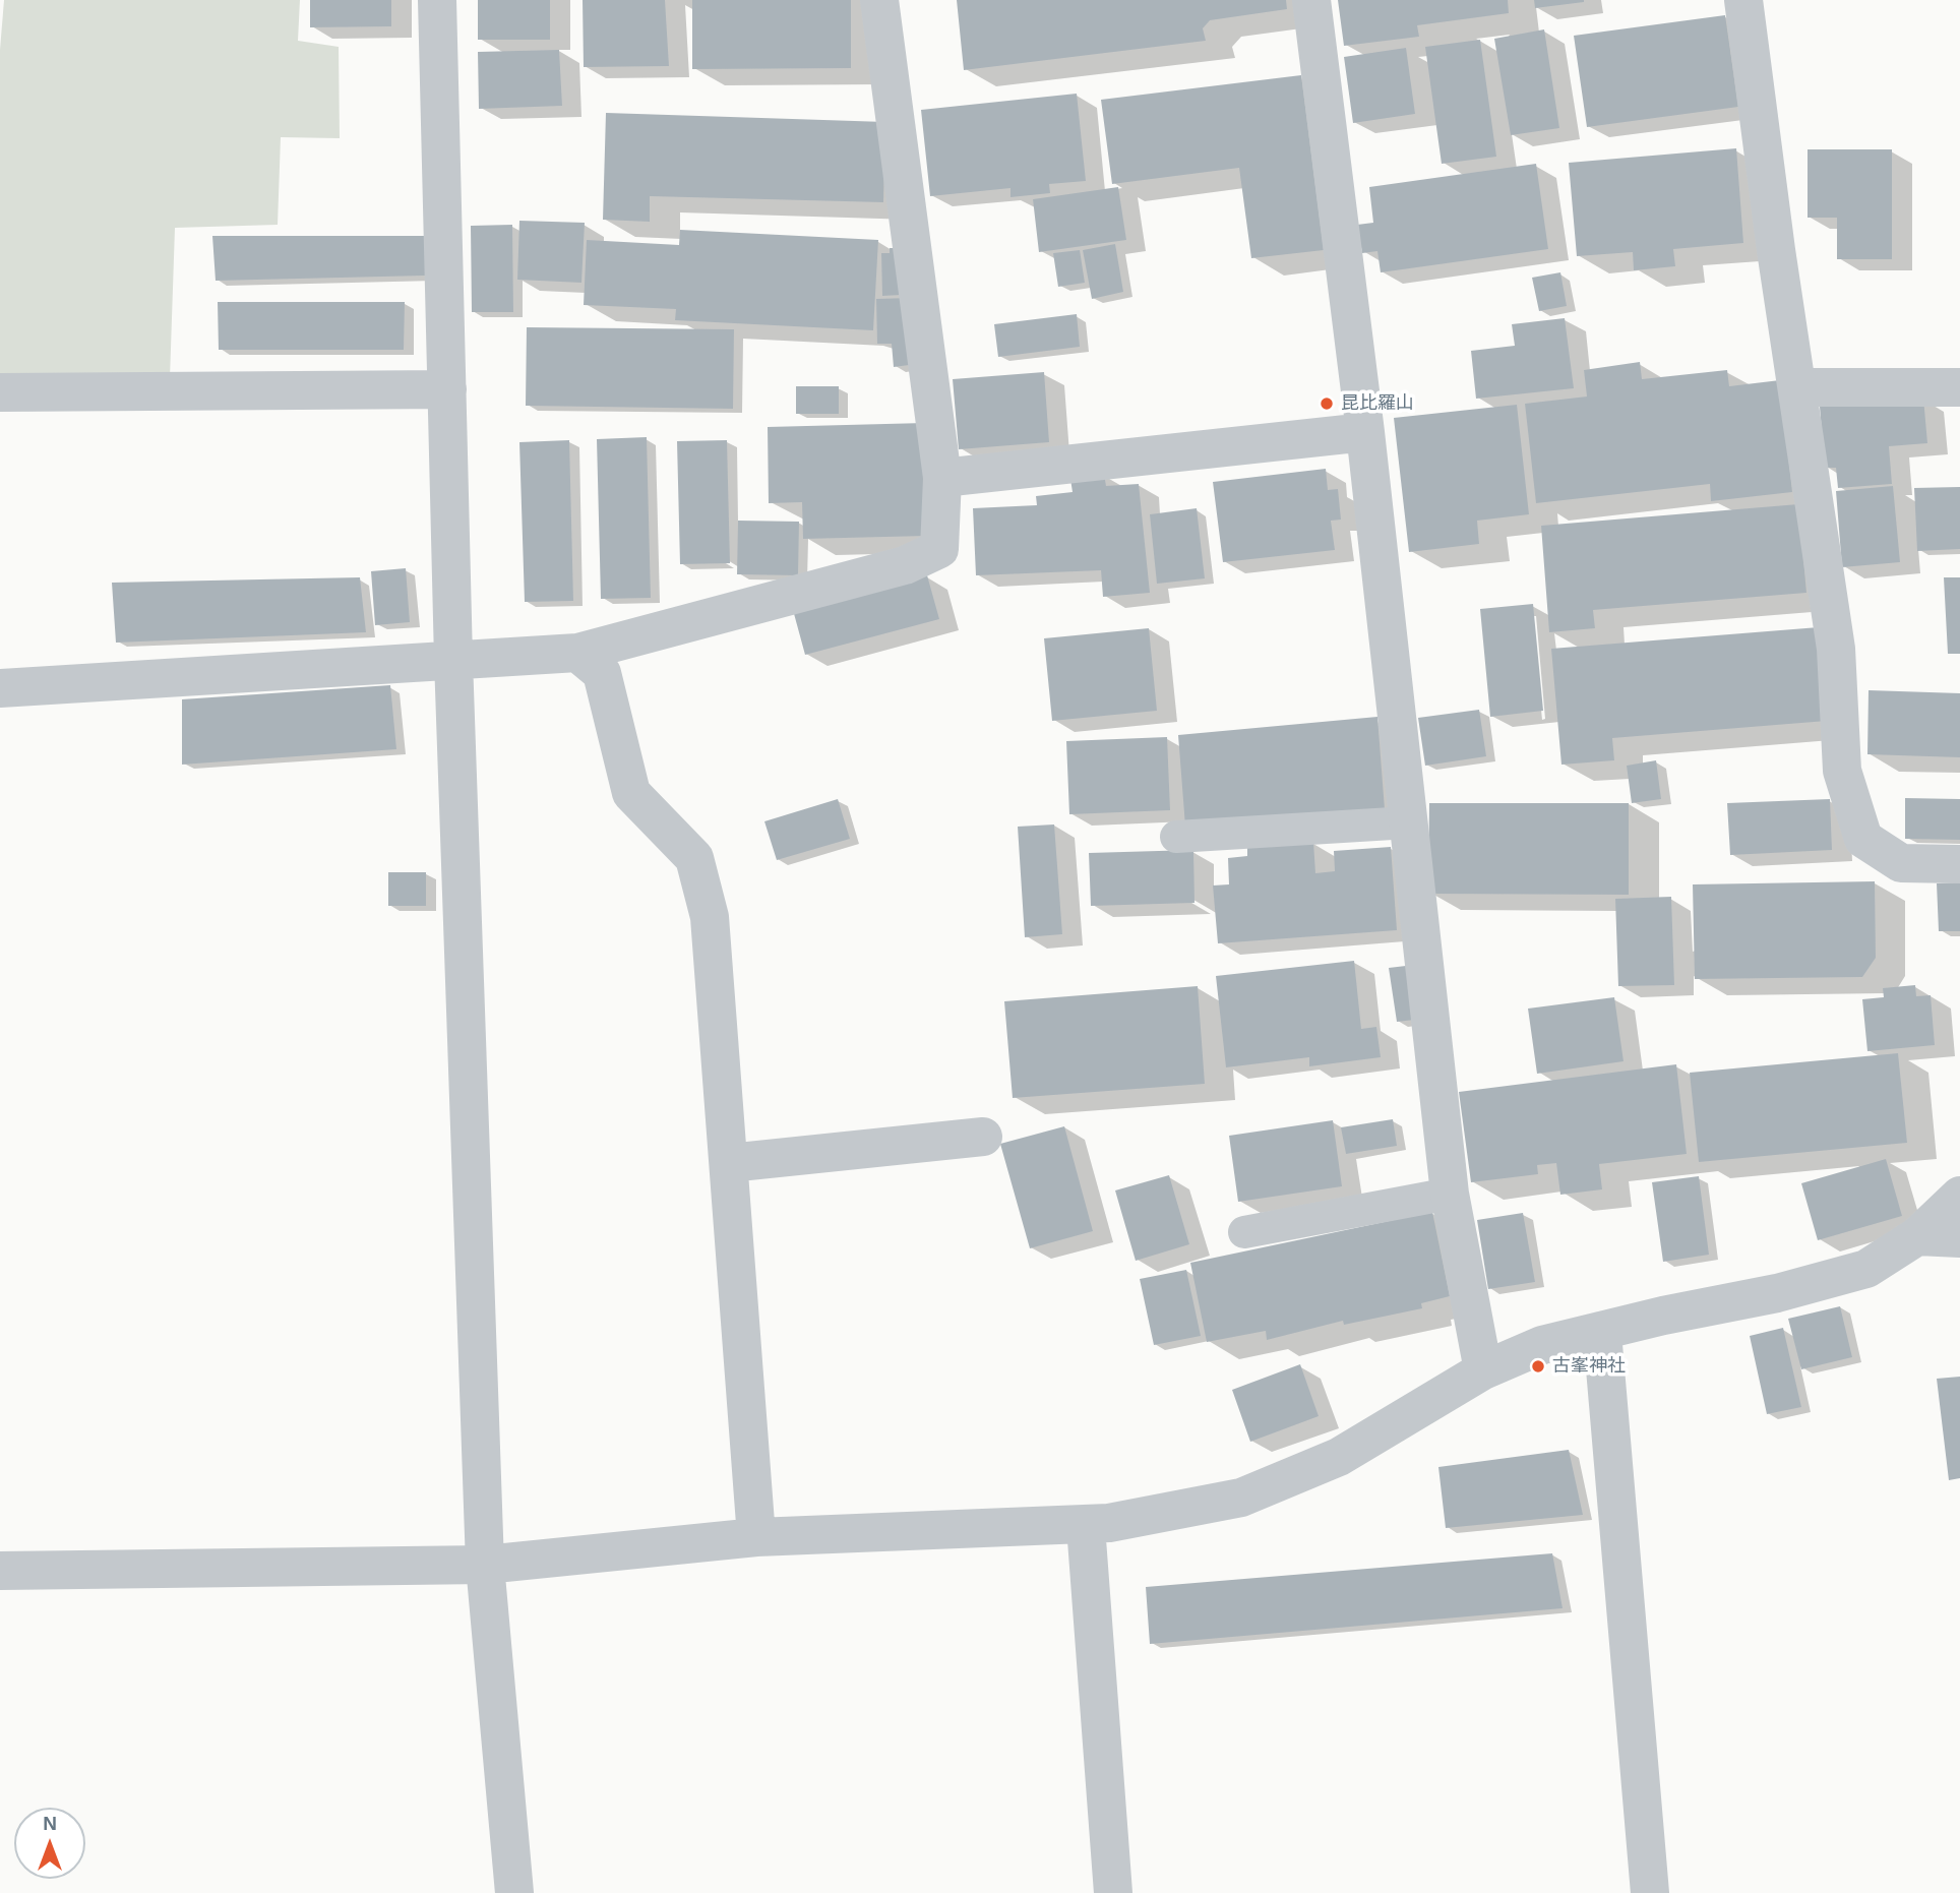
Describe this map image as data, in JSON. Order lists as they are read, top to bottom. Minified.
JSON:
{"places":["昆比羅山","古峯神社"],"north":"top"}
